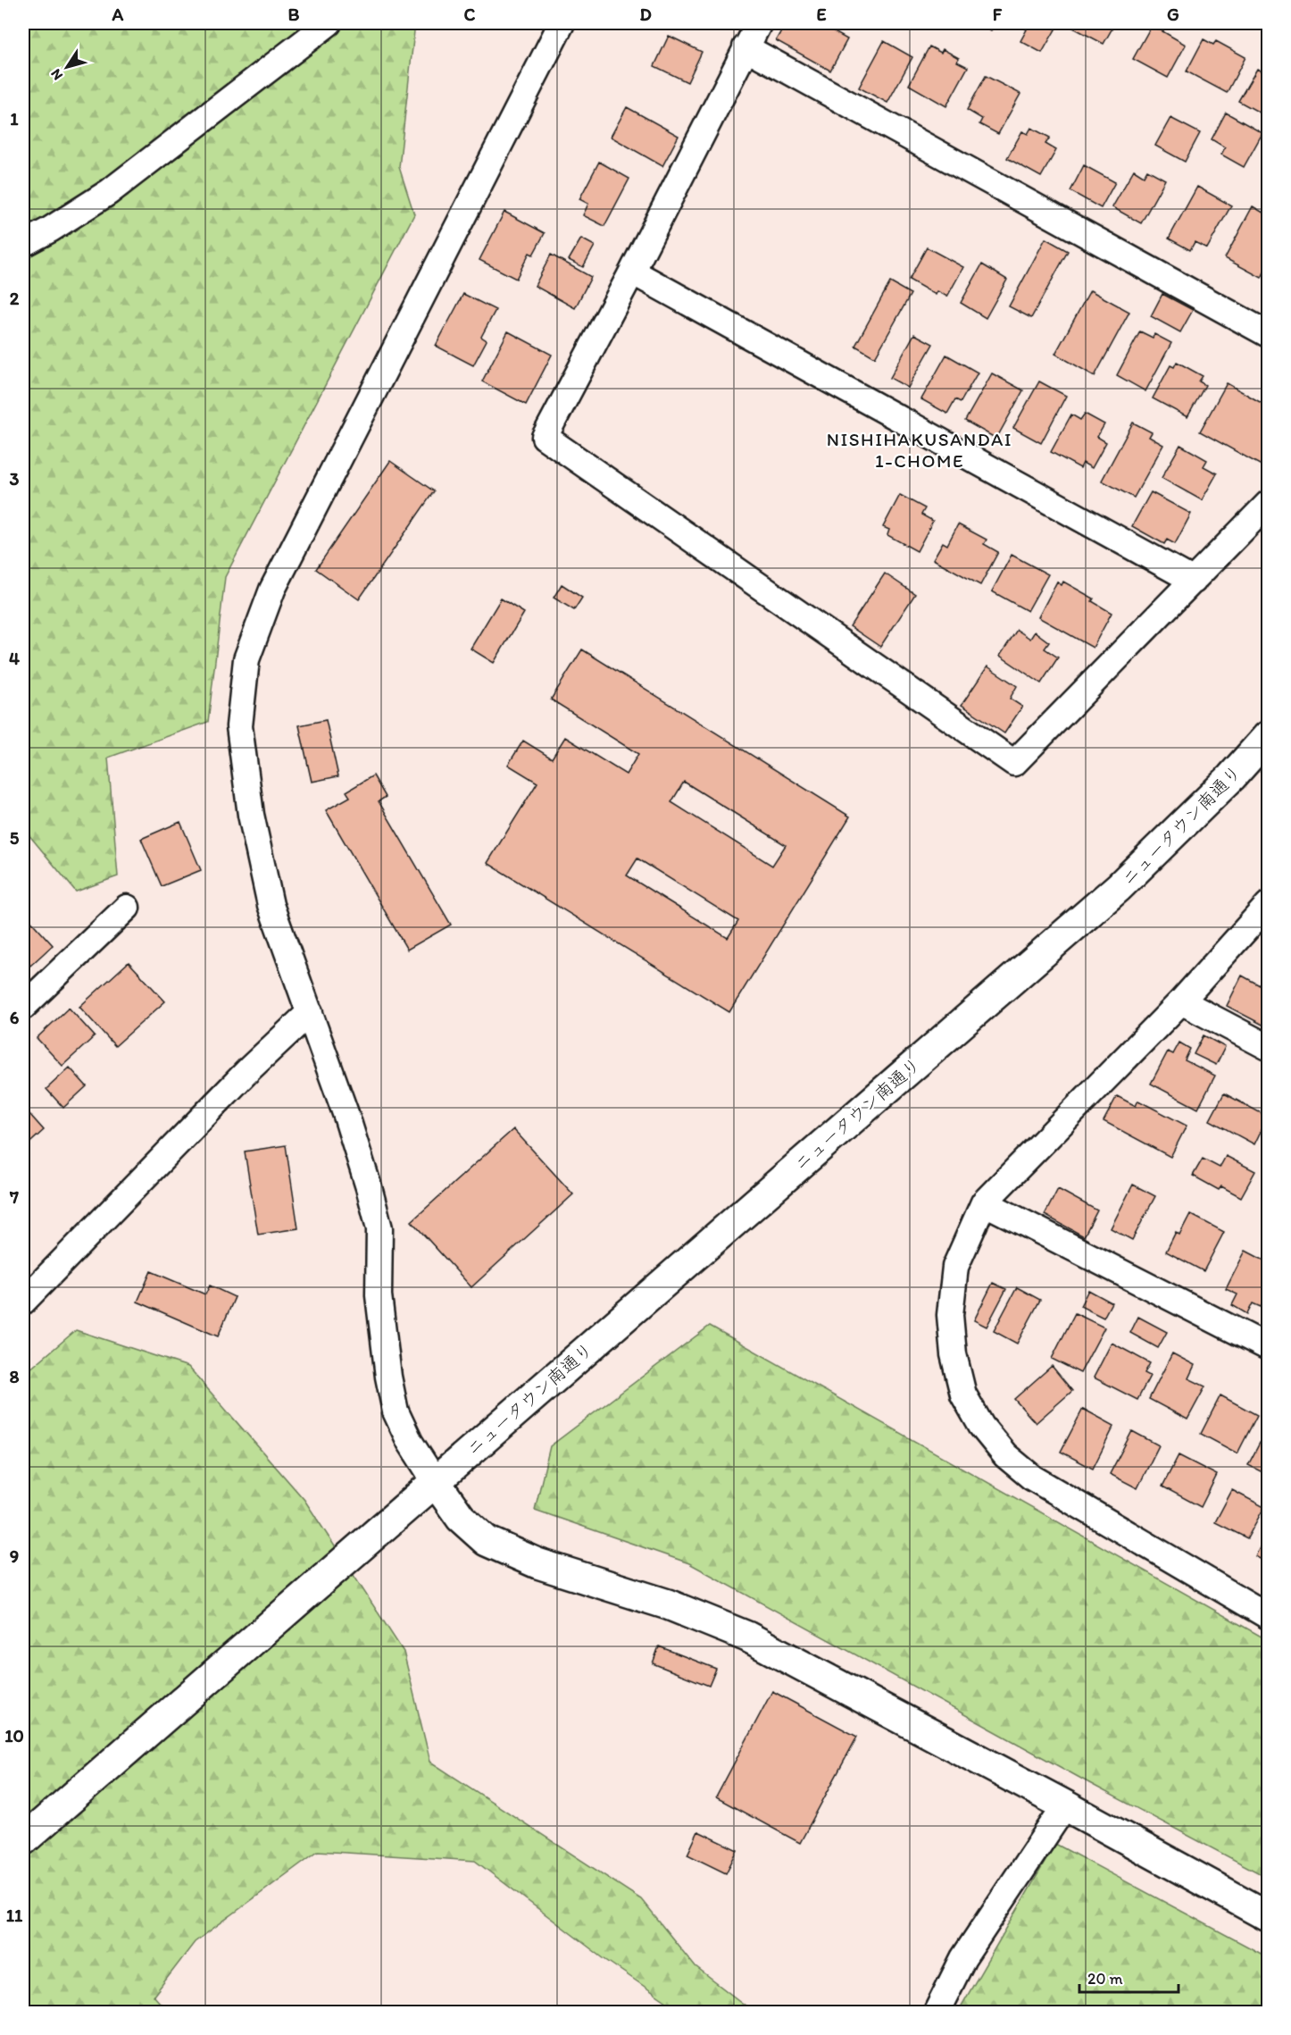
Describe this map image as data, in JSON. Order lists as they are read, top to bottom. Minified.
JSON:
{"streets":{"street":["ニュータウン南通り"]},"districts":["NISHIHAKUSANDAI 1-CHOME"],"scale_bar":"20 m","north":"bottom left","grid":{"columns":["A","B","C","D","E","F","G"],"rows":["1","2","3","4","5","6","7","8","9","10","11"]}}
